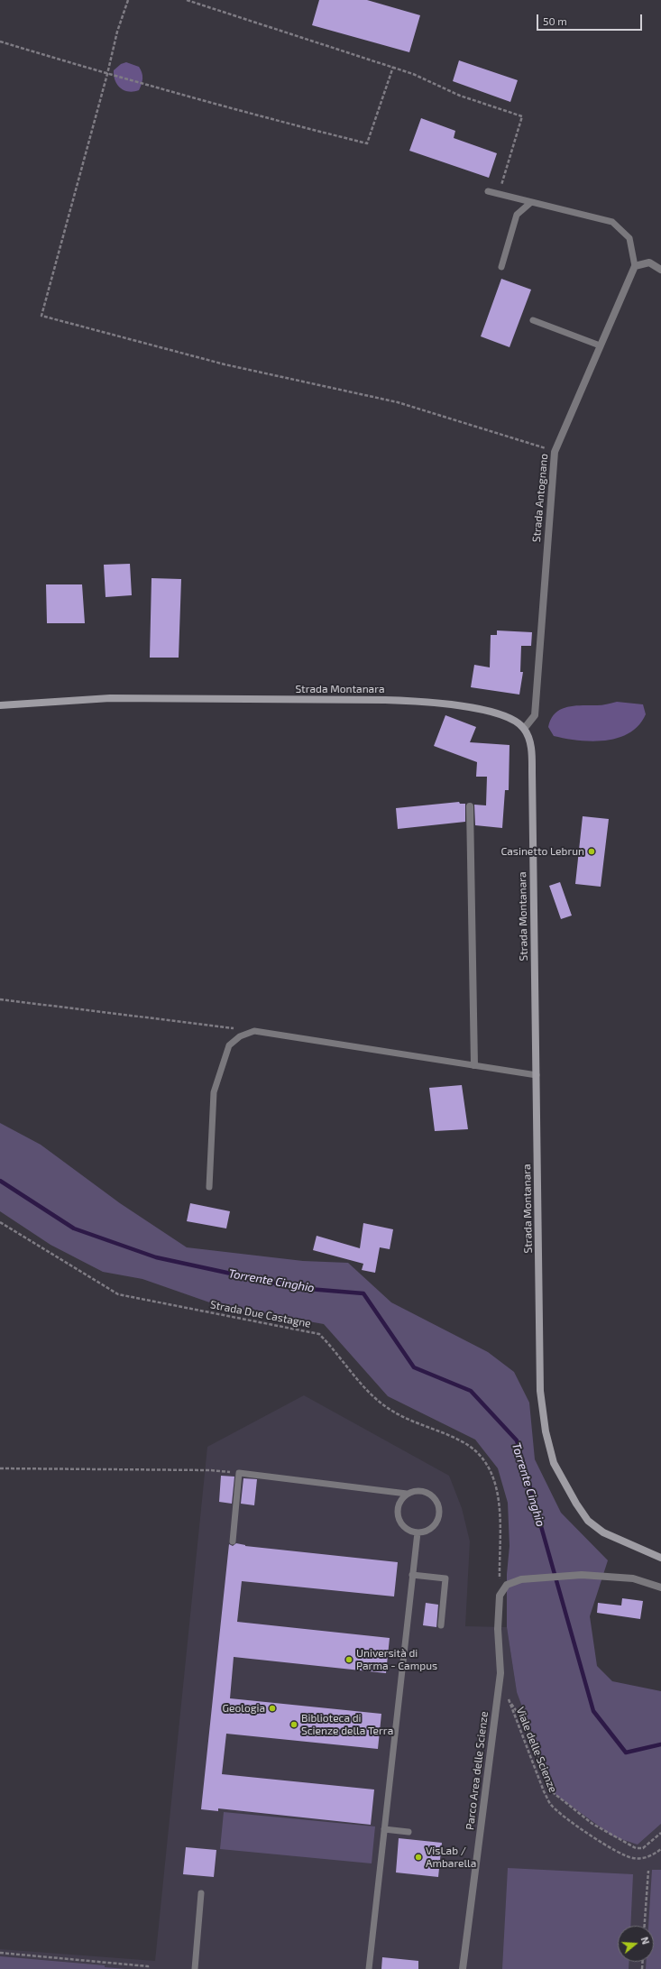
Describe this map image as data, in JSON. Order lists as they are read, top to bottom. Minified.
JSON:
{"streets":{"main road":["Strada Montanara"],"street":["Strada Antognano","Parco Area delle Scienze"],"path":["Strada Due Castagne","Viale delle Scienze"]},"crossings":[["Strada Antognano","Strada Montanara"],["Strada Due Castagne","Parco Area delle Scienze"]],"water":["Torrente Cinghio"],"places":["Casinetto Lebrun","Università di Parma - Campus","Geologia","Biblioteca di Scienze della Terra","VisLab / Ambarella"],"scale_bar":"50 m","north":"right"}
